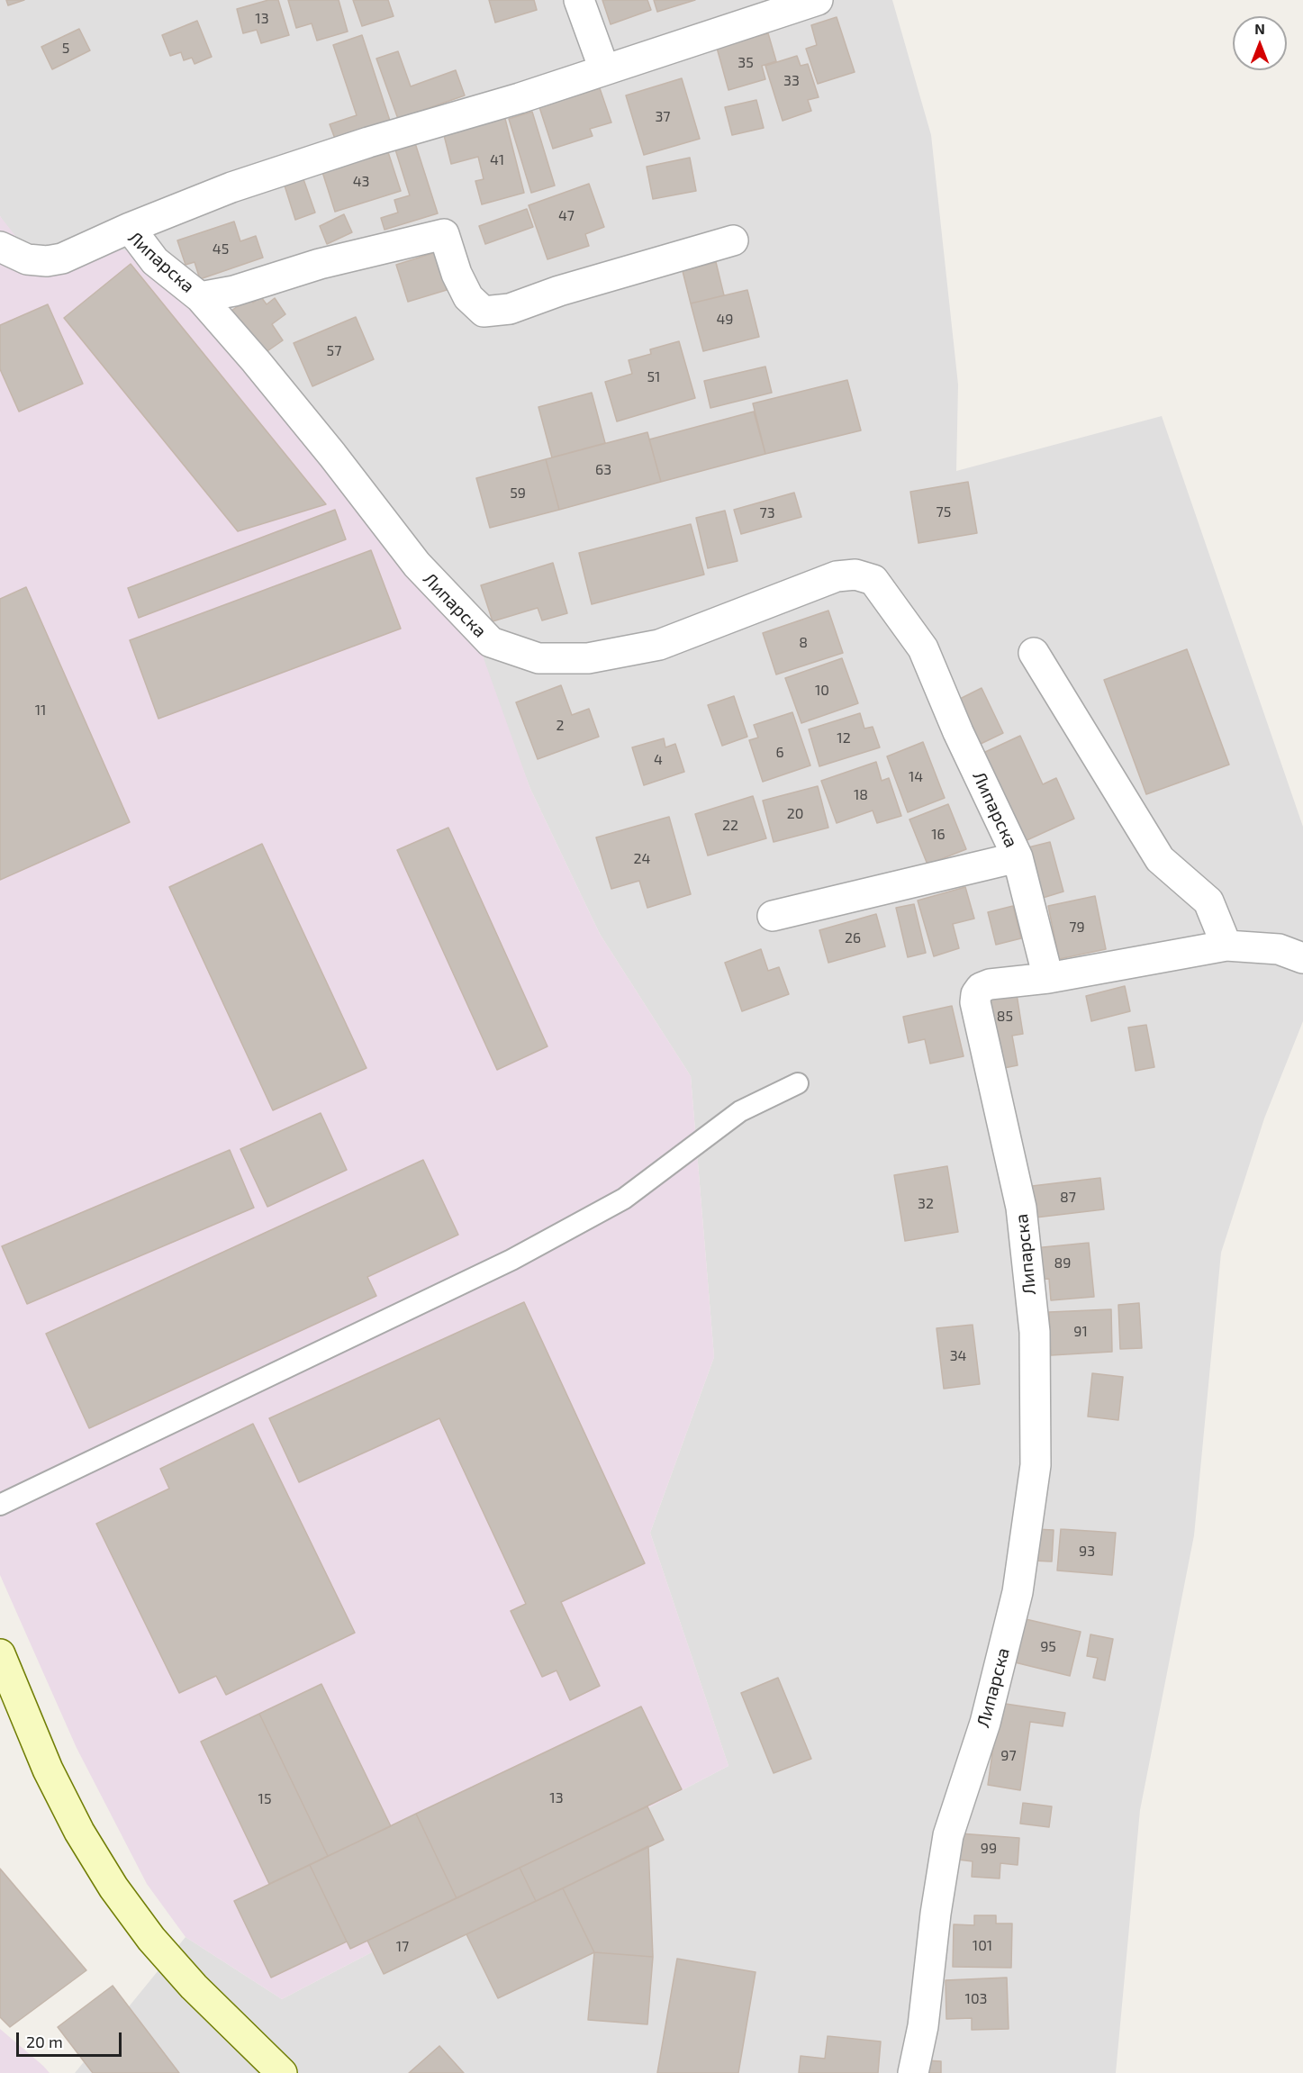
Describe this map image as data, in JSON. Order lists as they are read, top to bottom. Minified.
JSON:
{"streets":{"street":["Липарска"]},"house_numbers":["13","5","35","33","37","41","43","47","45","49","57","51","63","59","75","73","8","10","11","2","12","6","4","14","18","20","22","16","24","79","26","85","87","32","89","91","34","93","95","97","13","15","99","101","17","103"],"scale_bar":"20 m","north":"top"}
